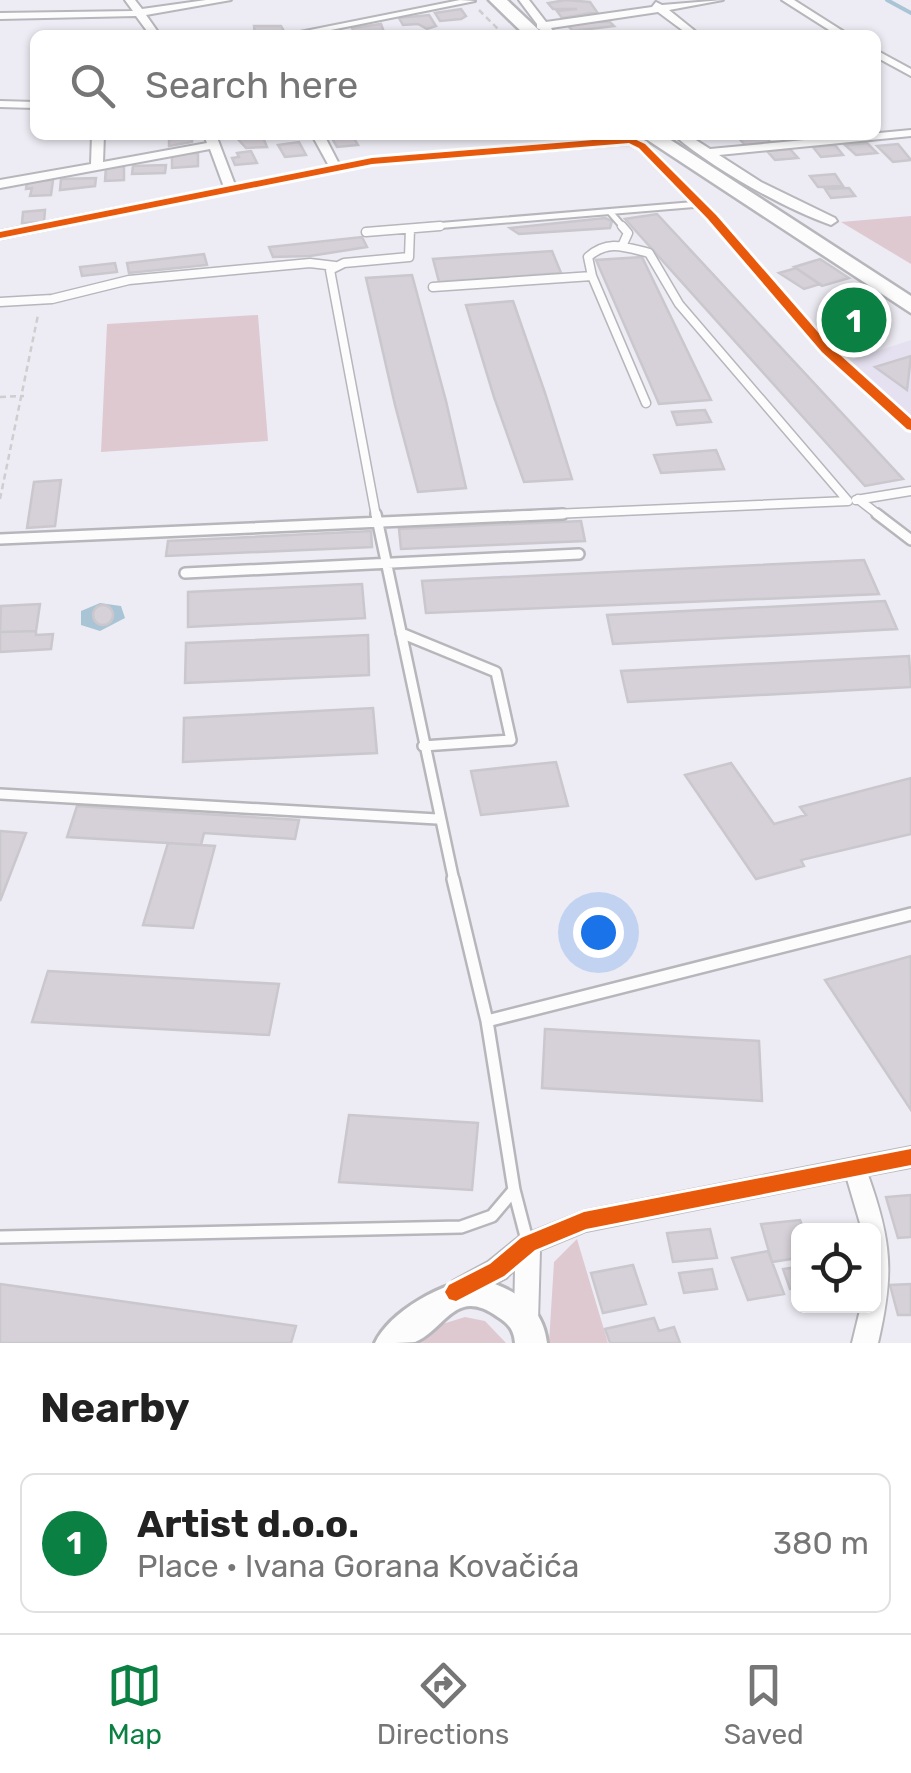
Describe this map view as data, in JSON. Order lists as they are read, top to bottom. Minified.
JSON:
{"page":{"search":"Search here","pins":"1","heading":"Nearby","list":[{"mark":"1","name":"Artist d.o.o.","note":"Place · Ivana Gorana Kovačića","value":"380 m"}],"nav":["Map","Directions","Saved"]}}
